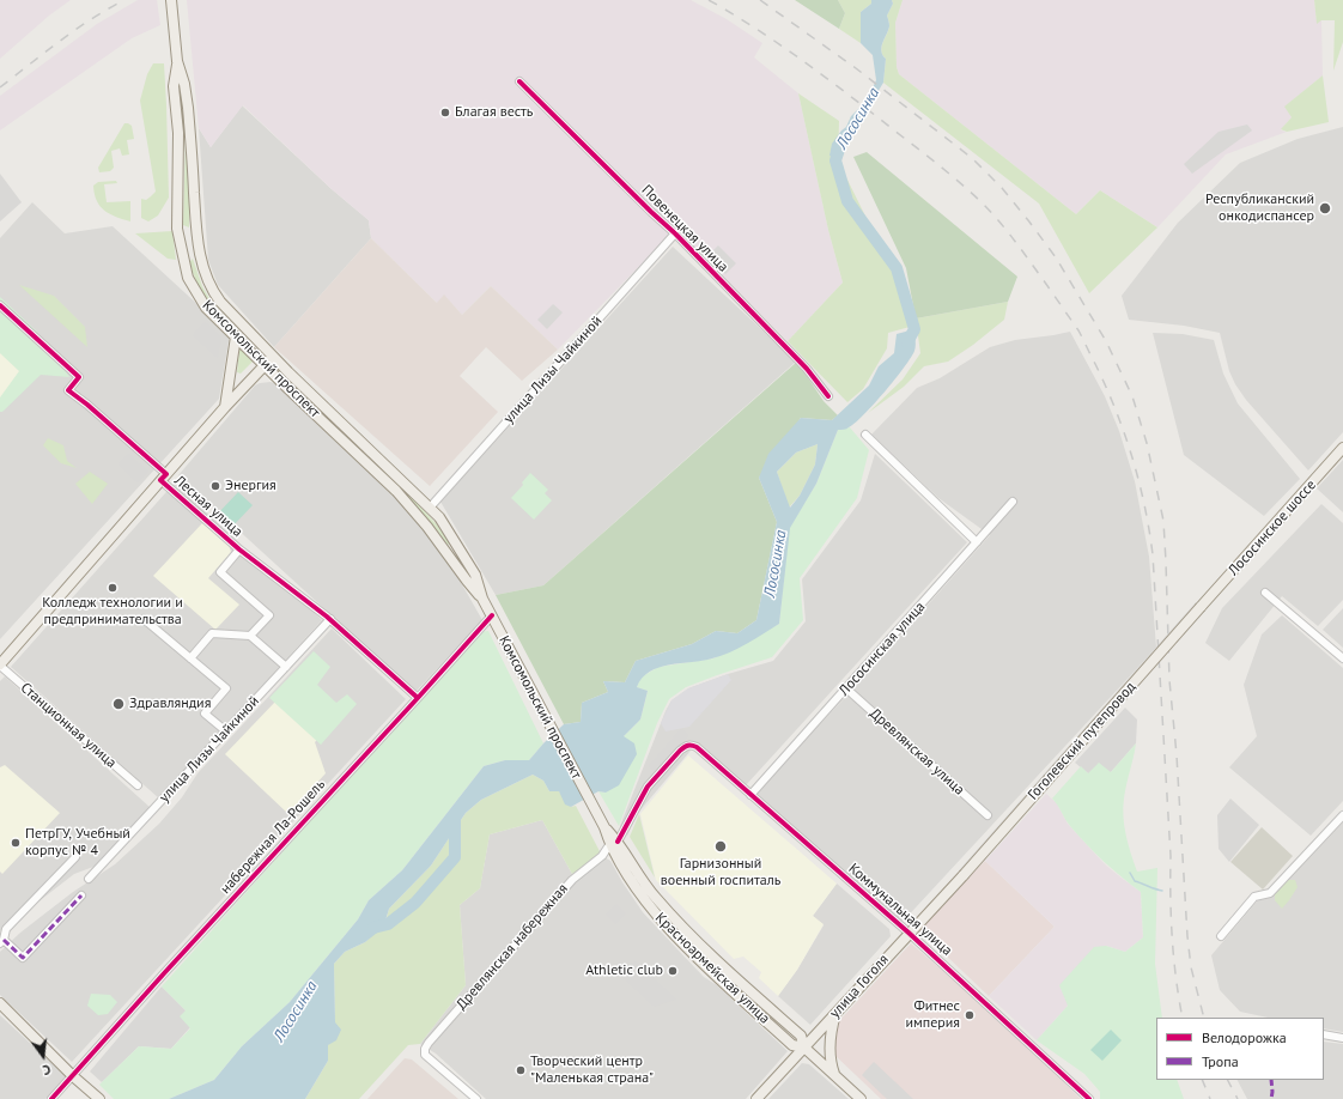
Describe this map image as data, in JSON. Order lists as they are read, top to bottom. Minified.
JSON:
{"streets":{"main road":["Комсомольский проспект","Лососинское шоссе","Гоголевский путепровод","Красноармейская улица","улица Гоголя"],"street":["Повенецкая улица","улица Лизы Чайкиной","Лесная улица","Лососинская улица","Станционная улица","Древлянская улица","набережная Ла-Рошель","Коммунальная улица","Древлянская набережная"]},"crossings":[["Повенецкая улица","улица Лизы Чайкиной"],["Комсомольский проспект","улица Лизы Чайкиной"],["Комсомольский проспект","набережная Ла-Рошель"],["Комсомольский проспект","Красноармейская улица"],["улица Лизы Чайкиной","Лесная улица"],["Лесная улица","набережная Ла-Рошель"],["Лососинское шоссе","Гоголевский путепровод"],["Лососинская улица","Древлянская улица"],["Лососинская улица","Коммунальная улица"],["Гоголевский путепровод","улица Гоголя"],["Коммунальная улица","Древлянская набережная"],["Коммунальная улица","улица Гоголя"],["Древлянская набережная","Красноармейская улица"],["Красноармейская улица","улица Гоголя"]],"water":["Лососинка"],"places":["Благая весть","Республиканский онкодиспансер","Энергия","Колледж технологии и предпринимательства","Здравляндия","ПетрГУ, Учебный корпус № 4","Гарнизонный военный госпиталь","Athletic club","Фитнес империя","Творческий центр \"Маленькая страна\""],"legend":["Велодорожка","Тропа"],"north":"bottom"}
